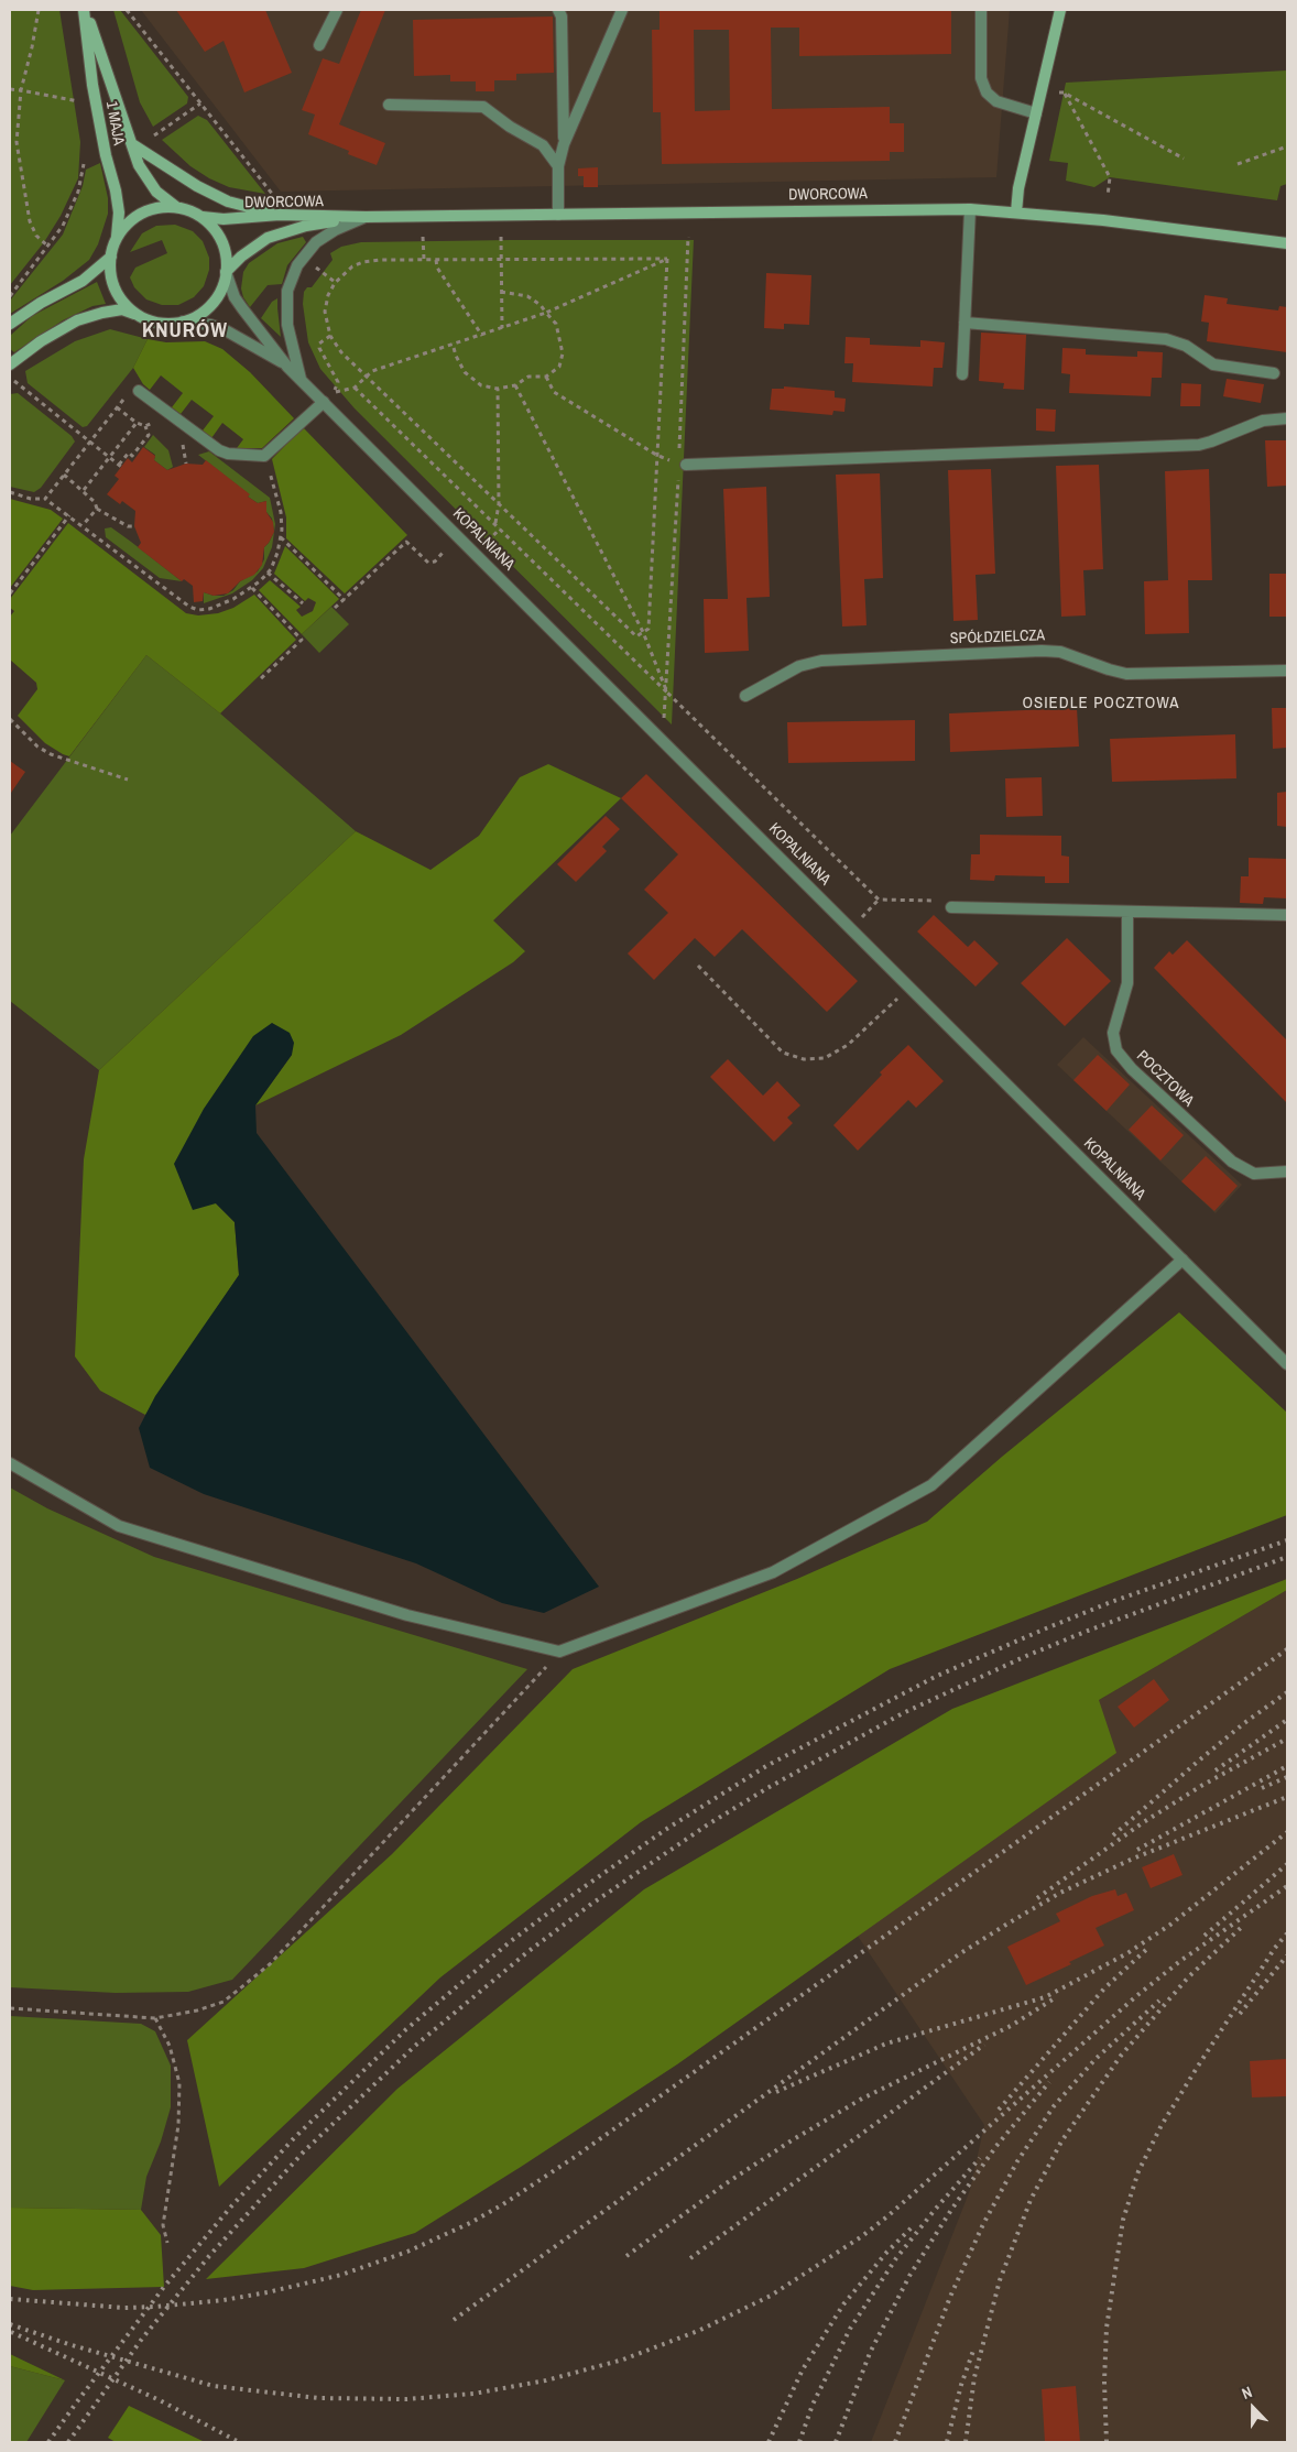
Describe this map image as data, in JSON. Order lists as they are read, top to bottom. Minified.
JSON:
{"streets":{"main road":["1 MAJA","DWORCOWA"],"street":["KOPALNIANA","SPÓŁDZIELCZA","POCZTOWA"]},"crossings":[["1 MAJA","DWORCOWA"],["1 MAJA","KOPALNIANA"],["DWORCOWA","KOPALNIANA"]],"districts":["KNURÓW","OSIEDLE POCZTOWA"],"north":"top"}
